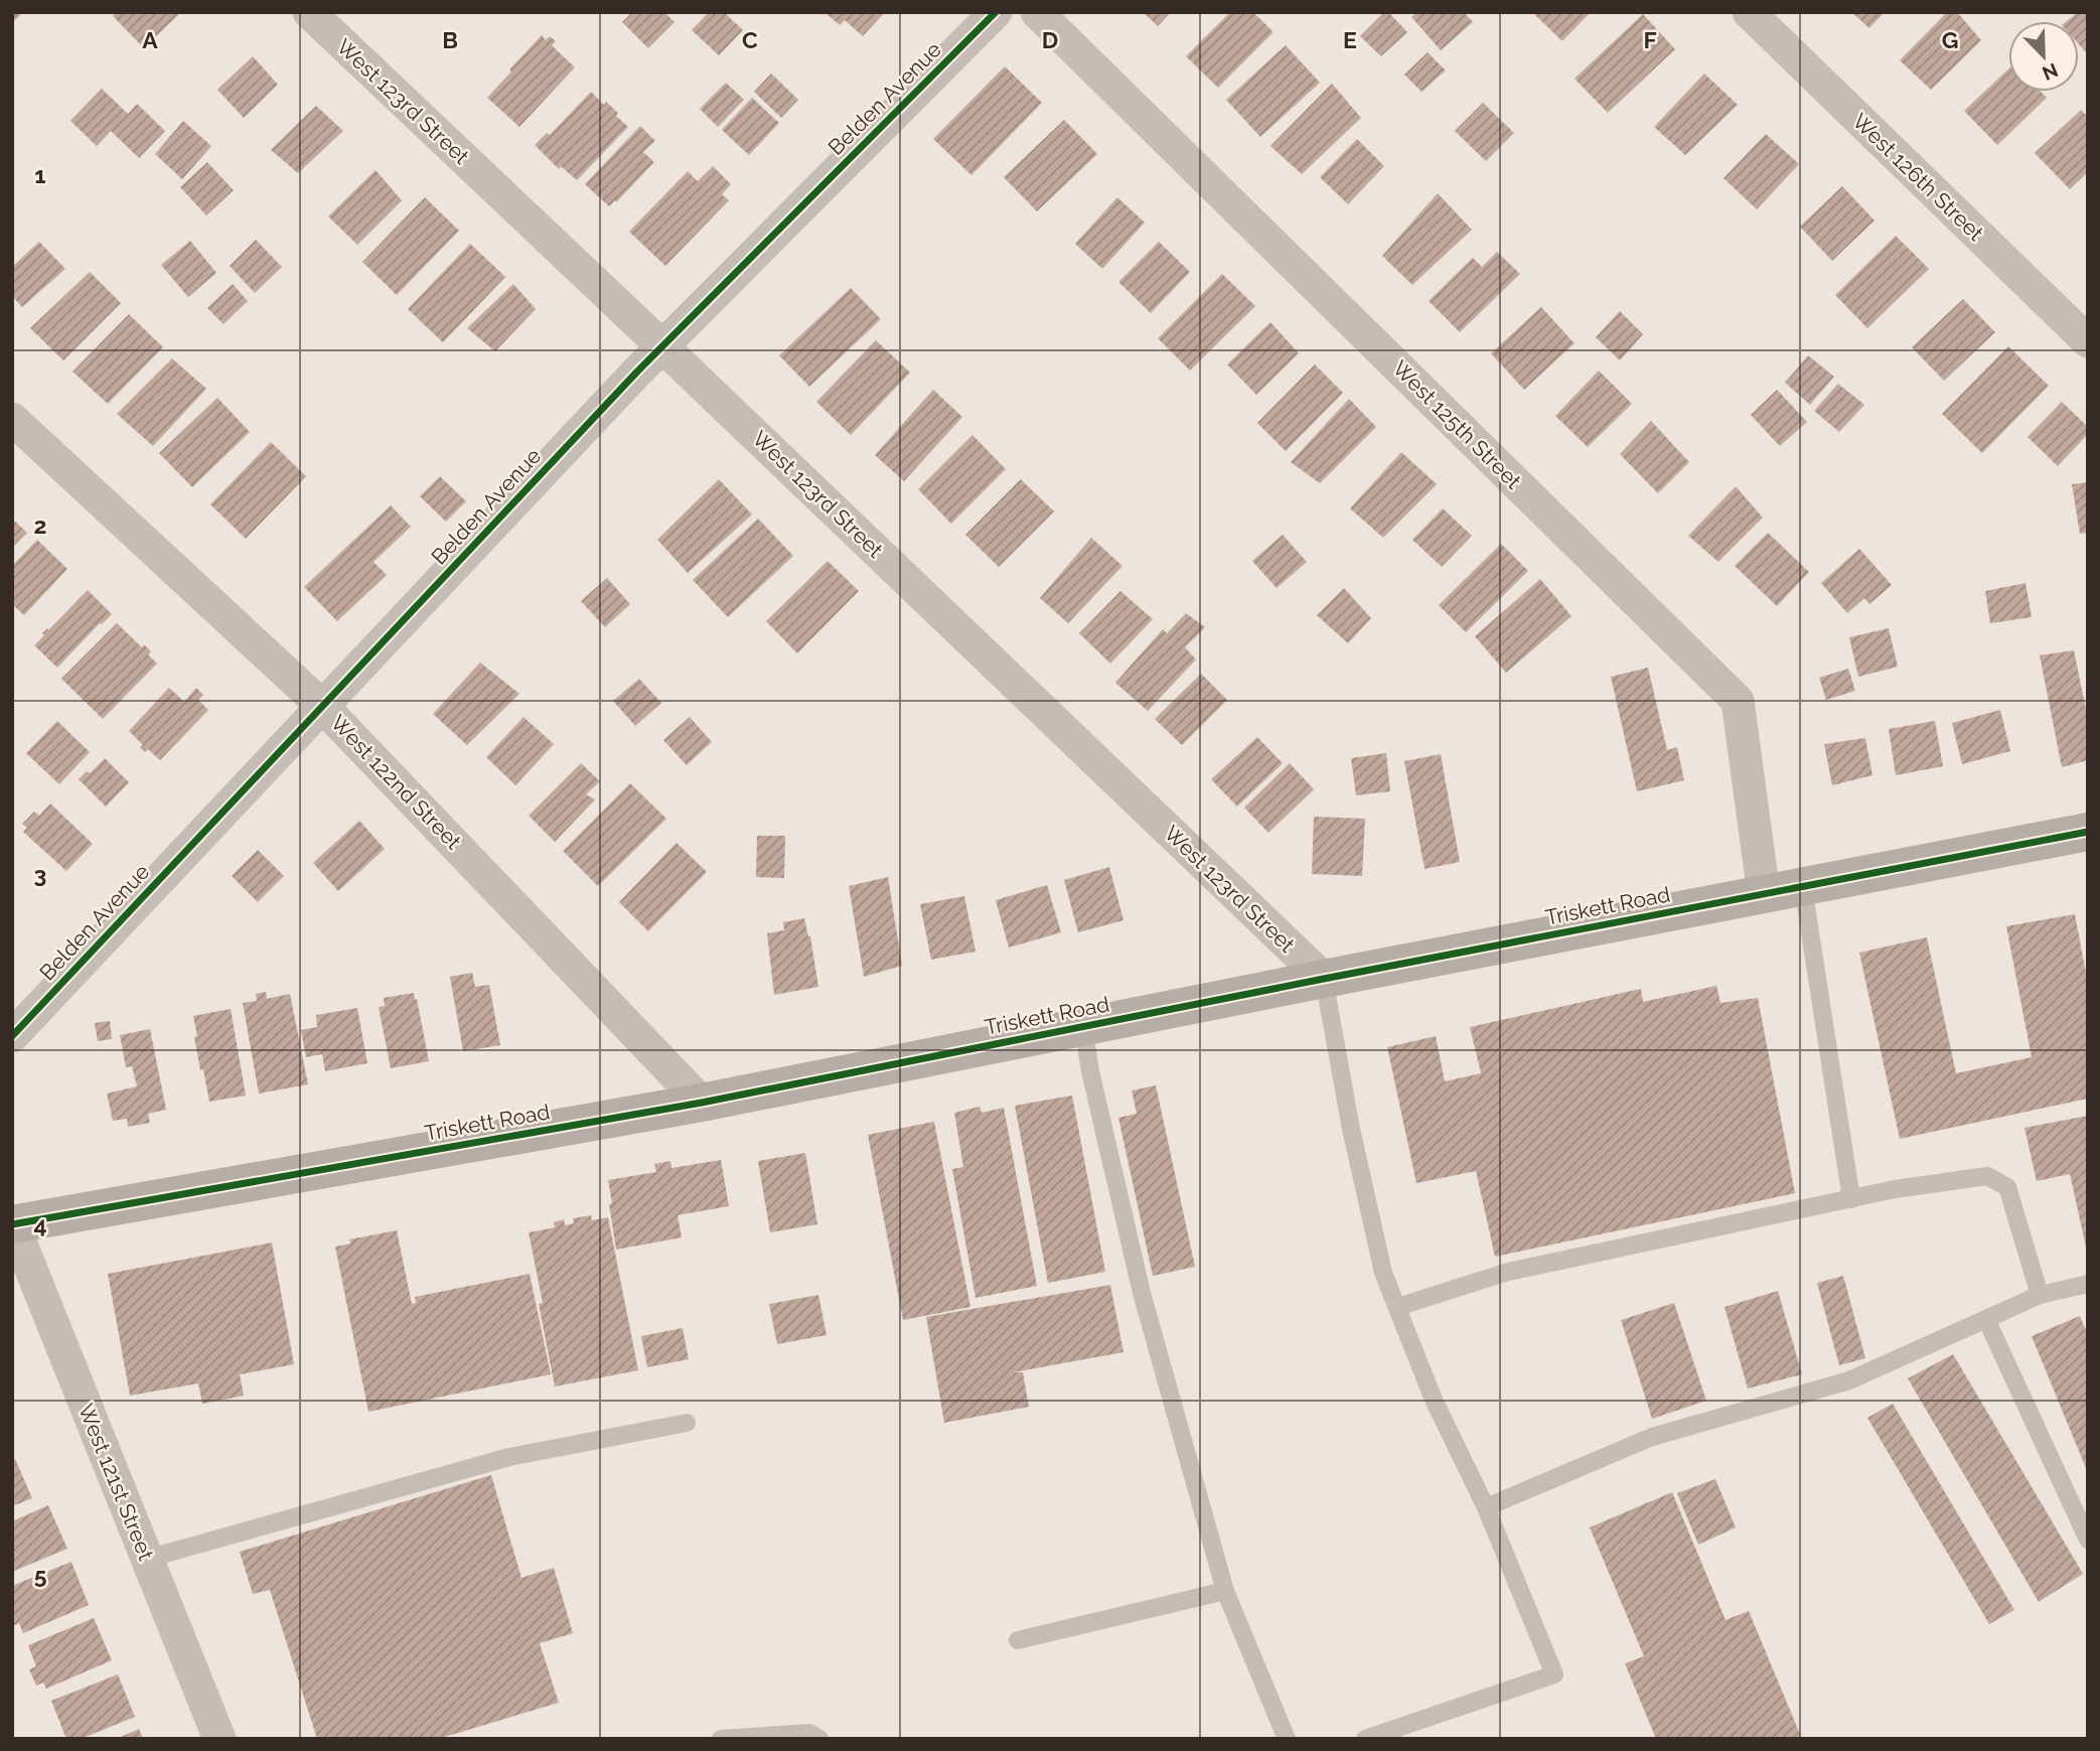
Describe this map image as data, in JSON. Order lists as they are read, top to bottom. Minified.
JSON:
{"streets":{"street":["Belden Avenue","West 123rd Street","West 126th Street","West 125th Street","West 122nd Street","Triskett Road","West 121st Street"]},"crossings":[["Belden Avenue","West 123rd Street"],["Belden Avenue","West 122nd Street"],["West 123rd Street","Triskett Road"],["West 125th Street","Triskett Road"],["West 122nd Street","Triskett Road"],["Triskett Road","West 121st Street"]],"north":"bottom right","grid":{"columns":["A","B","C","D","E","F","G"],"rows":["1","2","3","4","5"]}}
